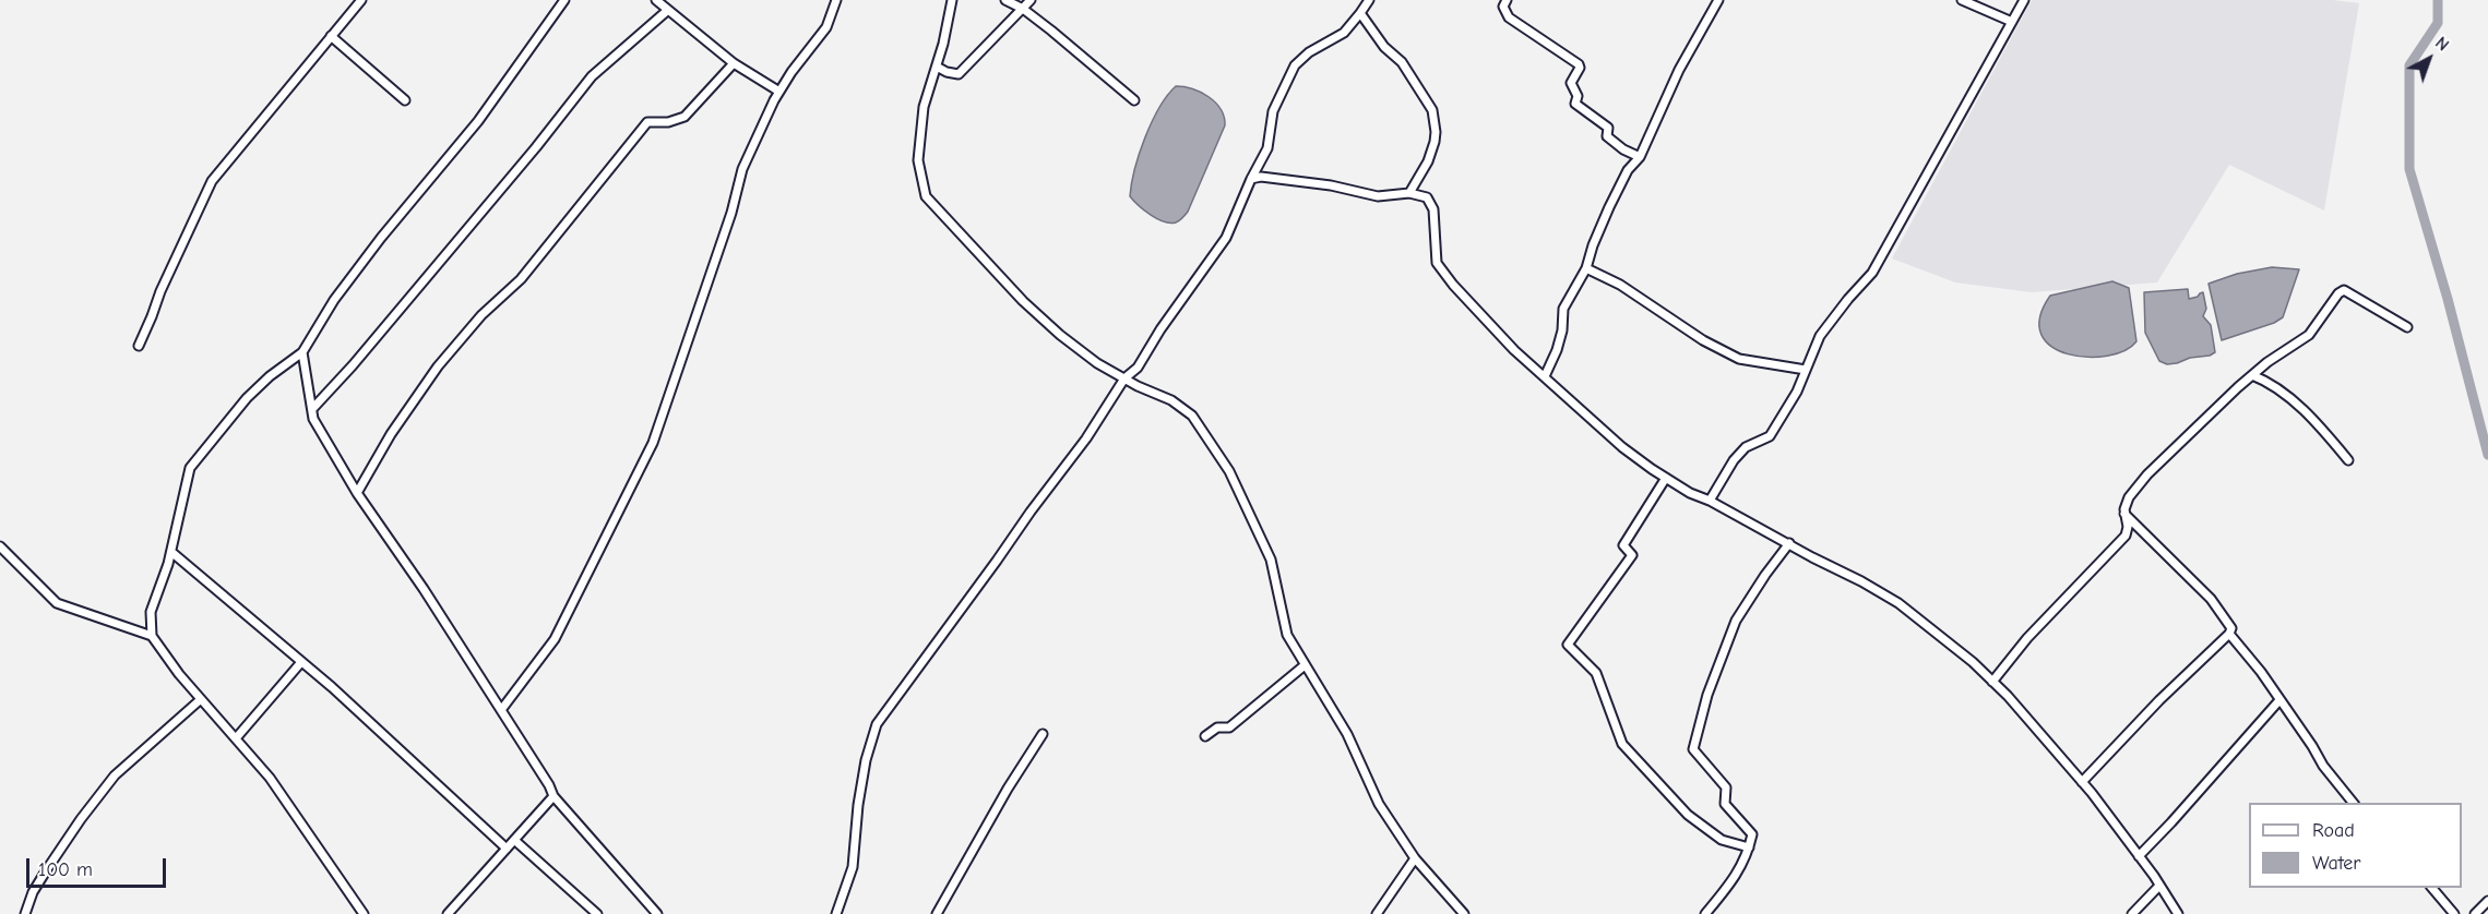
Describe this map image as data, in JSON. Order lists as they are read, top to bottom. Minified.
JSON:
{"legend":["Road","Water"],"scale_bar":"100 m","north":"top right"}
